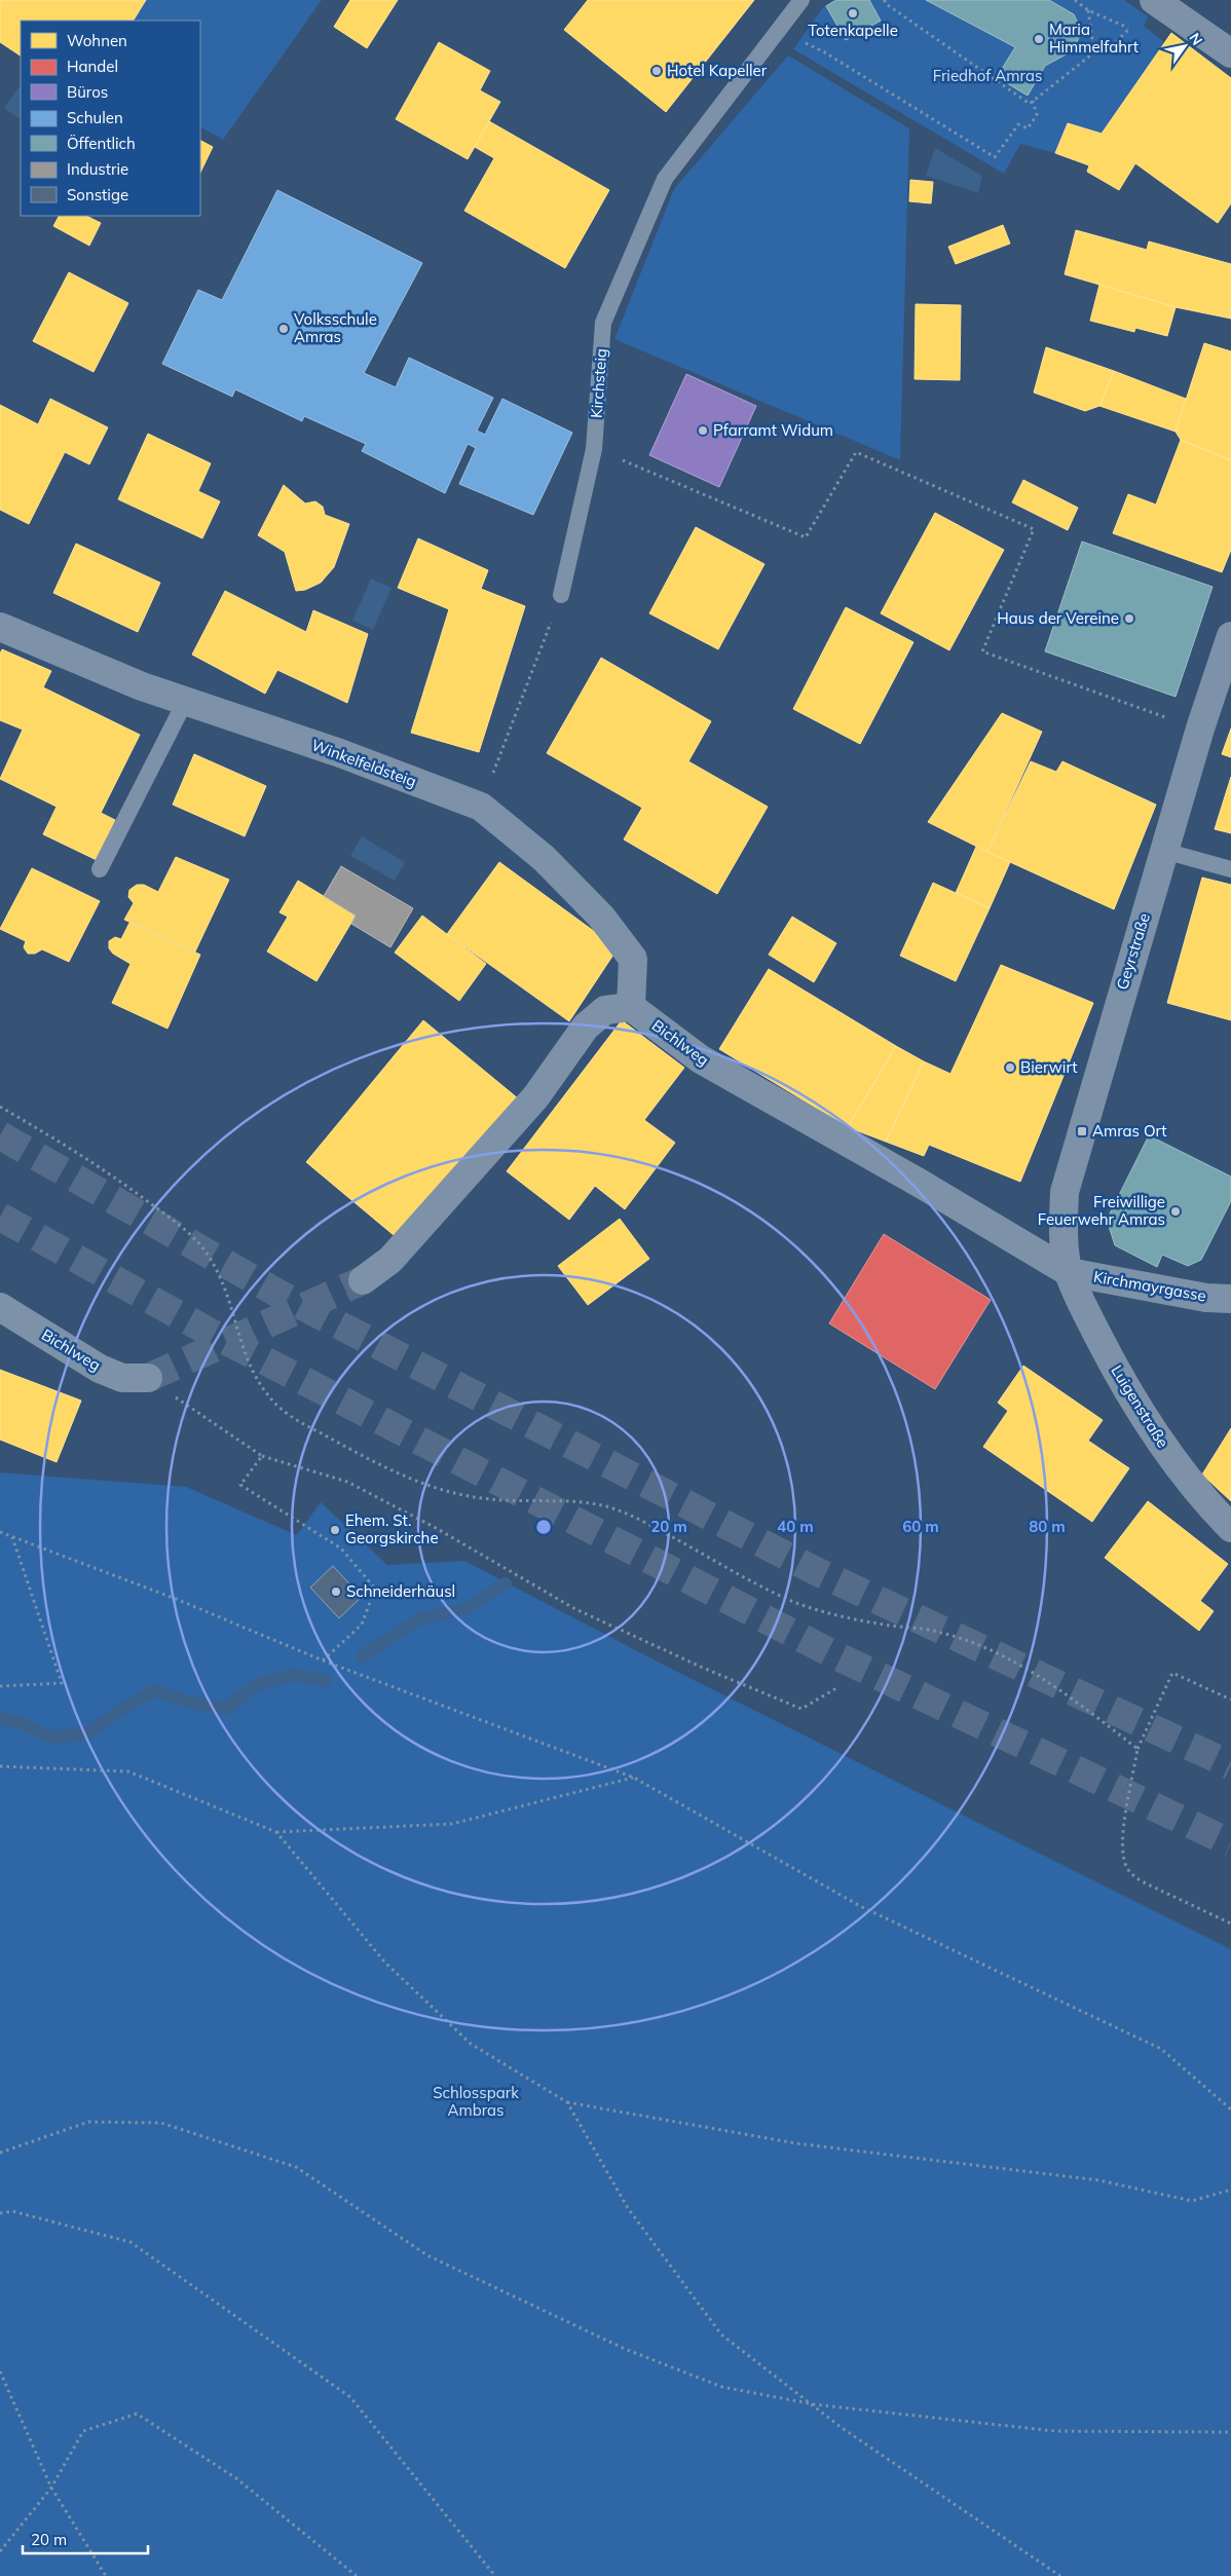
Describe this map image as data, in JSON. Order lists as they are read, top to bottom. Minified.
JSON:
{"streets":{"street":["Winkelfeldsteig","Geyrstraße","Bichlweg","Kirchmayrgasse","Luigenstraße"],"lane":["Kirchsteig"]},"crossings":[["Winkelfeldsteig","Bichlweg"],["Geyrstraße","Bichlweg"],["Geyrstraße","Kirchmayrgasse"],["Geyrstraße","Luigenstraße"],["Bichlweg","Kirchmayrgasse"],["Bichlweg","Luigenstraße"],["Kirchmayrgasse","Luigenstraße"]],"parks":["Friedhof Amras","Schlosspark Ambras"],"places":{"other":["Totenkapelle","Maria Himmelfahrt","Hotel Kapeller","Volksschule Amras","Pfarramt Widum","Haus der Vereine","Bierwirt","Freiwillige Feuerwehr Amras","Ehem. St. Georgskirche","Schneiderhäusl"],"transit":["Amras Ort"]},"legend":["Wohnen","Handel","Büros","Schulen","Öffentlich","Industrie","Sonstige"],"scale_bar":"20 m","north":"top right","rings":["20 m","40 m","60 m","80 m"]}
